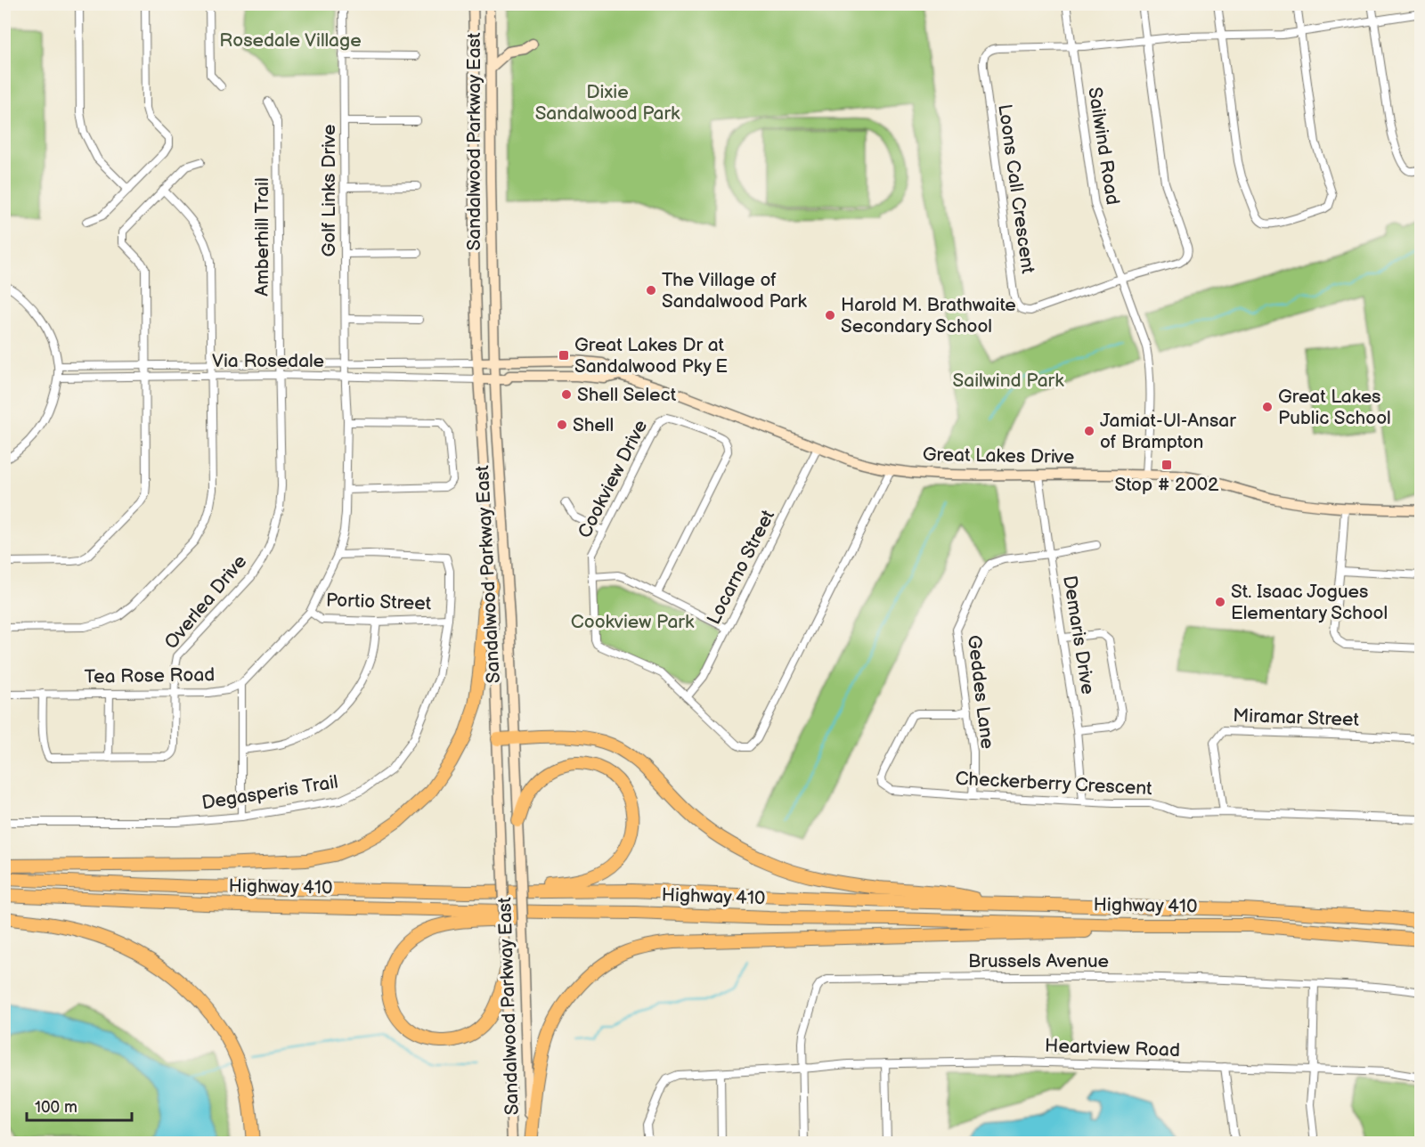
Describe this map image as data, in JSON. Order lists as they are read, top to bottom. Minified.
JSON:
{"streets":{"highway":["Highway 410"],"main road":["Sandalwood Parkway East","Great Lakes Drive"],"street":["Sailwind Road","Loons Call Crescent","Golf Links Drive","Amberhill Trail","Via Rosedale","Cookview Drive","Locarno Street","Overlea Drive","Portio Street","Demaris Drive","Tea Rose Road","Geddes Lane","Miramar Street","Checkerberry Crescent","Degasperis Trail","Brussels Avenue","Heartview Road"]},"crossings":[["Sandalwood Parkway East","Via Rosedale"],["Sandalwood Parkway East","Great Lakes Drive"],["Sailwind Road","Loons Call Crescent"],["Sailwind Road","Great Lakes Drive"],["Golf Links Drive","Via Rosedale"],["Golf Links Drive","Tea Rose Road"],["Amberhill Trail","Via Rosedale"],["Amberhill Trail","Overlea Drive"],["Via Rosedale","Great Lakes Drive"],["Via Rosedale","Overlea Drive"],["Via Rosedale","Tea Rose Road"],["Great Lakes Drive","Cookview Drive"],["Great Lakes Drive","Locarno Street"],["Great Lakes Drive","Demaris Drive"],["Cookview Drive","Locarno Street"],["Overlea Drive","Tea Rose Road"],["Portio Street","Tea Rose Road"],["Portio Street","Degasperis Trail"],["Demaris Drive","Geddes Lane"],["Demaris Drive","Checkerberry Crescent"],["Tea Rose Road","Degasperis Trail"],["Geddes Lane","Checkerberry Crescent"],["Miramar Street","Checkerberry Crescent"],["Brussels Avenue","Heartview Road"]],"parks":["Rosedale Village","Dixie Sandalwood Park","Sailwind Park","Cookview Park"],"places":{"other":["The Village of Sandalwood Park","Harold M. Brathwaite Secondary School","Shell Select","Great Lakes Public School","Shell","Jamiat-Ul-Ansar of Brampton","St. Isaac Jogues Elementary School"],"transit":["Great Lakes Dr at Sandalwood Pky E","Stop # 2002"]},"scale_bar":"100 m"}
